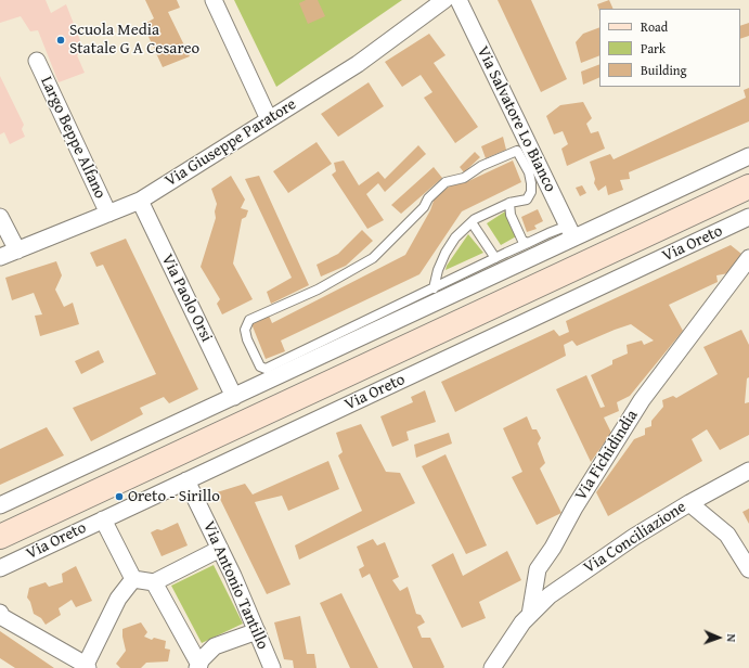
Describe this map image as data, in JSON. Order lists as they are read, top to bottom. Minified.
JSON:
{"streets":{"street":["Via Salvatore Lo Bianco","Largo Beppe Alfano","Via Giuseppe Paratore","Via Oreto","Via Paolo Orsi","Via Fichidindia","Via Conciliazione","Via Antonio Tantillo"]},"crossings":[["Largo Beppe Alfano","Via Giuseppe Paratore"],["Via Giuseppe Paratore","Via Paolo Orsi"],["Via Oreto","Via Antonio Tantillo"],["Via Fichidindia","Via Conciliazione"]],"places":["Scuola Media Statale G A Cesareo","Oreto - Sirillo"],"legend":["Road","Park","Building"],"north":"right"}
